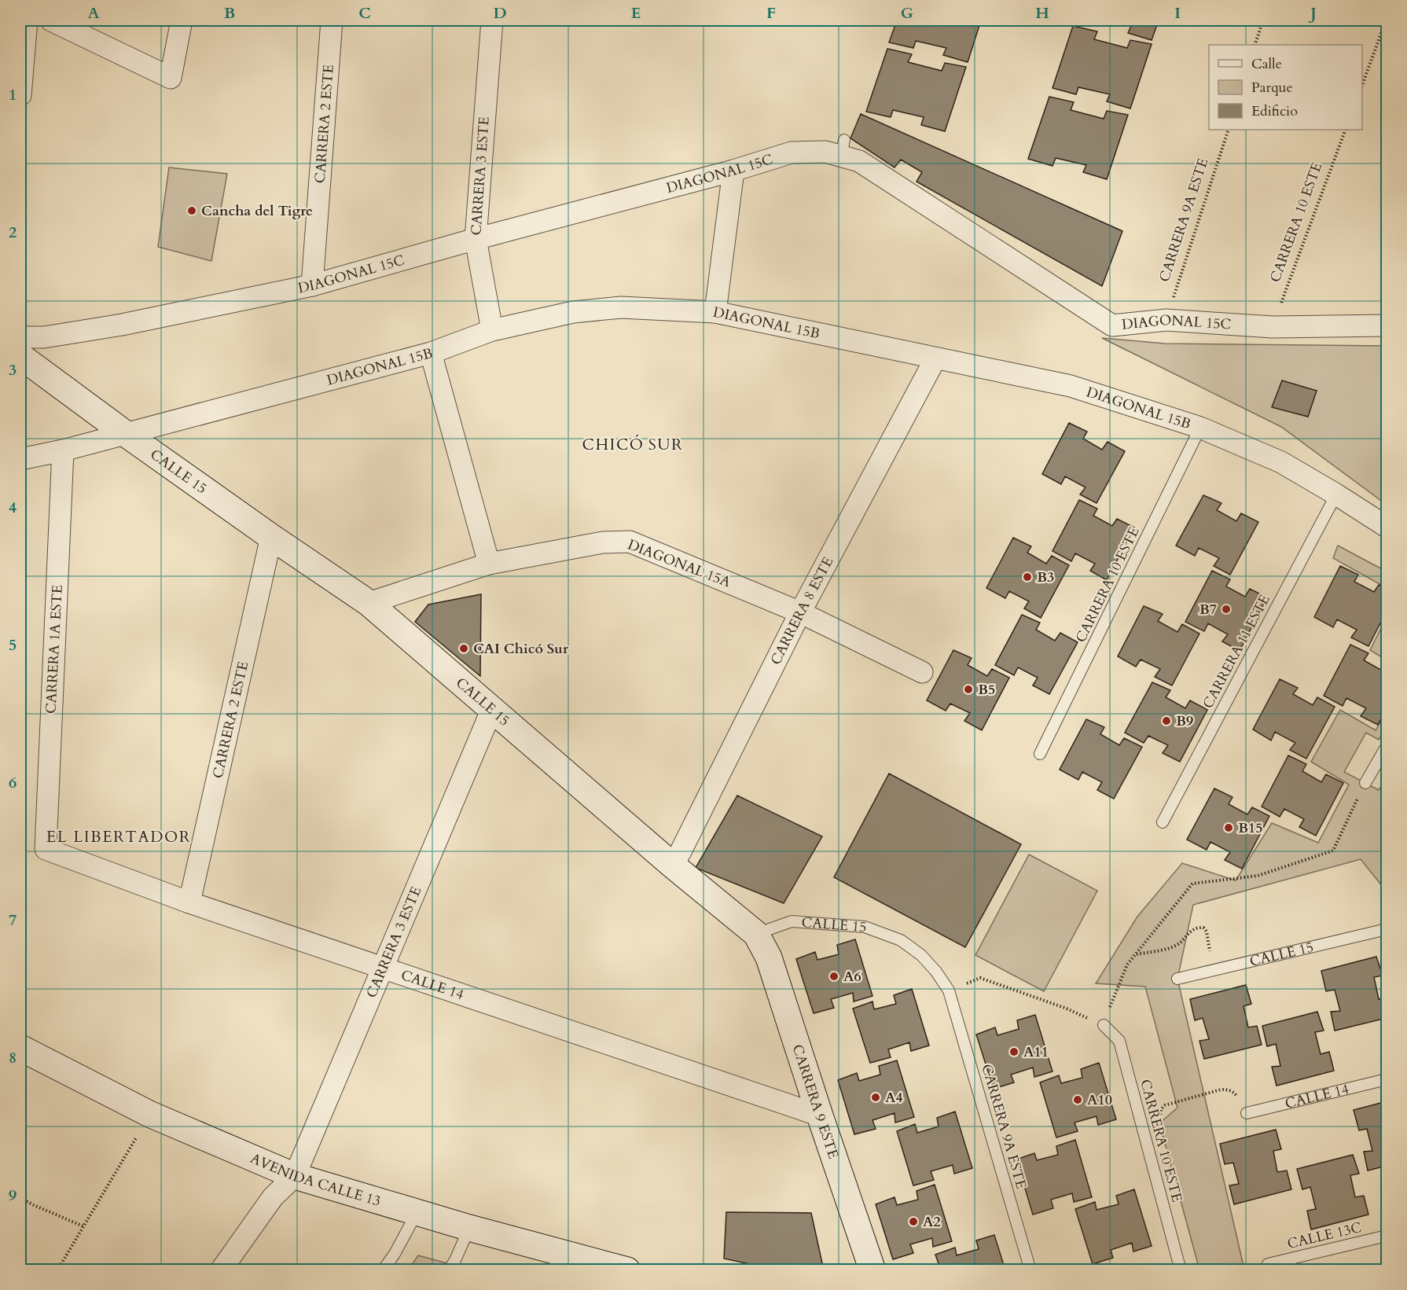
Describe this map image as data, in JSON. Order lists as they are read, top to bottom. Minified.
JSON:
{"streets":{"street":["CARRERA 2 ESTE","DIAGONAL 15C","CARRERA 3 ESTE","DIAGONAL 15B","CALLE 15","DIAGONAL 15A","CARRERA 8 ESTE","CARRERA 1A ESTE","CALLE 14","CARRERA 9 ESTE","AVENIDA CALLE 13"],"lane":["CARRERA 9A ESTE","CARRERA 10 ESTE","CARRERA 11 ESTE","CALLE 13C"]},"crossings":[["CARRERA 2 ESTE","DIAGONAL 15C"],["CARRERA 2 ESTE","CALLE 15"],["CARRERA 2 ESTE","CALLE 14"],["DIAGONAL 15C","CARRERA 3 ESTE"],["DIAGONAL 15C","CARRERA 9A ESTE"],["DIAGONAL 15C","CARRERA 10 ESTE"],["CARRERA 3 ESTE","DIAGONAL 15B"],["CARRERA 3 ESTE","CALLE 15"],["CARRERA 3 ESTE","CALLE 14"],["CARRERA 3 ESTE","AVENIDA CALLE 13"],["CARRERA 9A ESTE","CALLE 15"],["CARRERA 10 ESTE","DIAGONAL 15B"],["DIAGONAL 15B","CALLE 15"],["DIAGONAL 15B","CARRERA 8 ESTE"],["DIAGONAL 15B","CARRERA 1A ESTE"],["DIAGONAL 15B","CARRERA 11 ESTE"],["CALLE 15","DIAGONAL 15A"],["CALLE 15","CARRERA 8 ESTE"],["CALLE 15","CARRERA 9 ESTE"],["DIAGONAL 15A","CARRERA 8 ESTE"],["CARRERA 1A ESTE","CALLE 14"],["CALLE 14","CARRERA 9 ESTE"]],"districts":["CHICÓ SUR","EL LIBERTADOR"],"places":["Cancha del Tigre","B3","B7","CAI Chicó Sur","B5","B9","B15","A6","A11","A4","A10","A2"],"legend":["Calle","Parque","Edificio"],"grid":{"columns":["A","B","C","D","E","F","G","H","I","J"],"rows":["1","2","3","4","5","6","7","8","9"]}}
